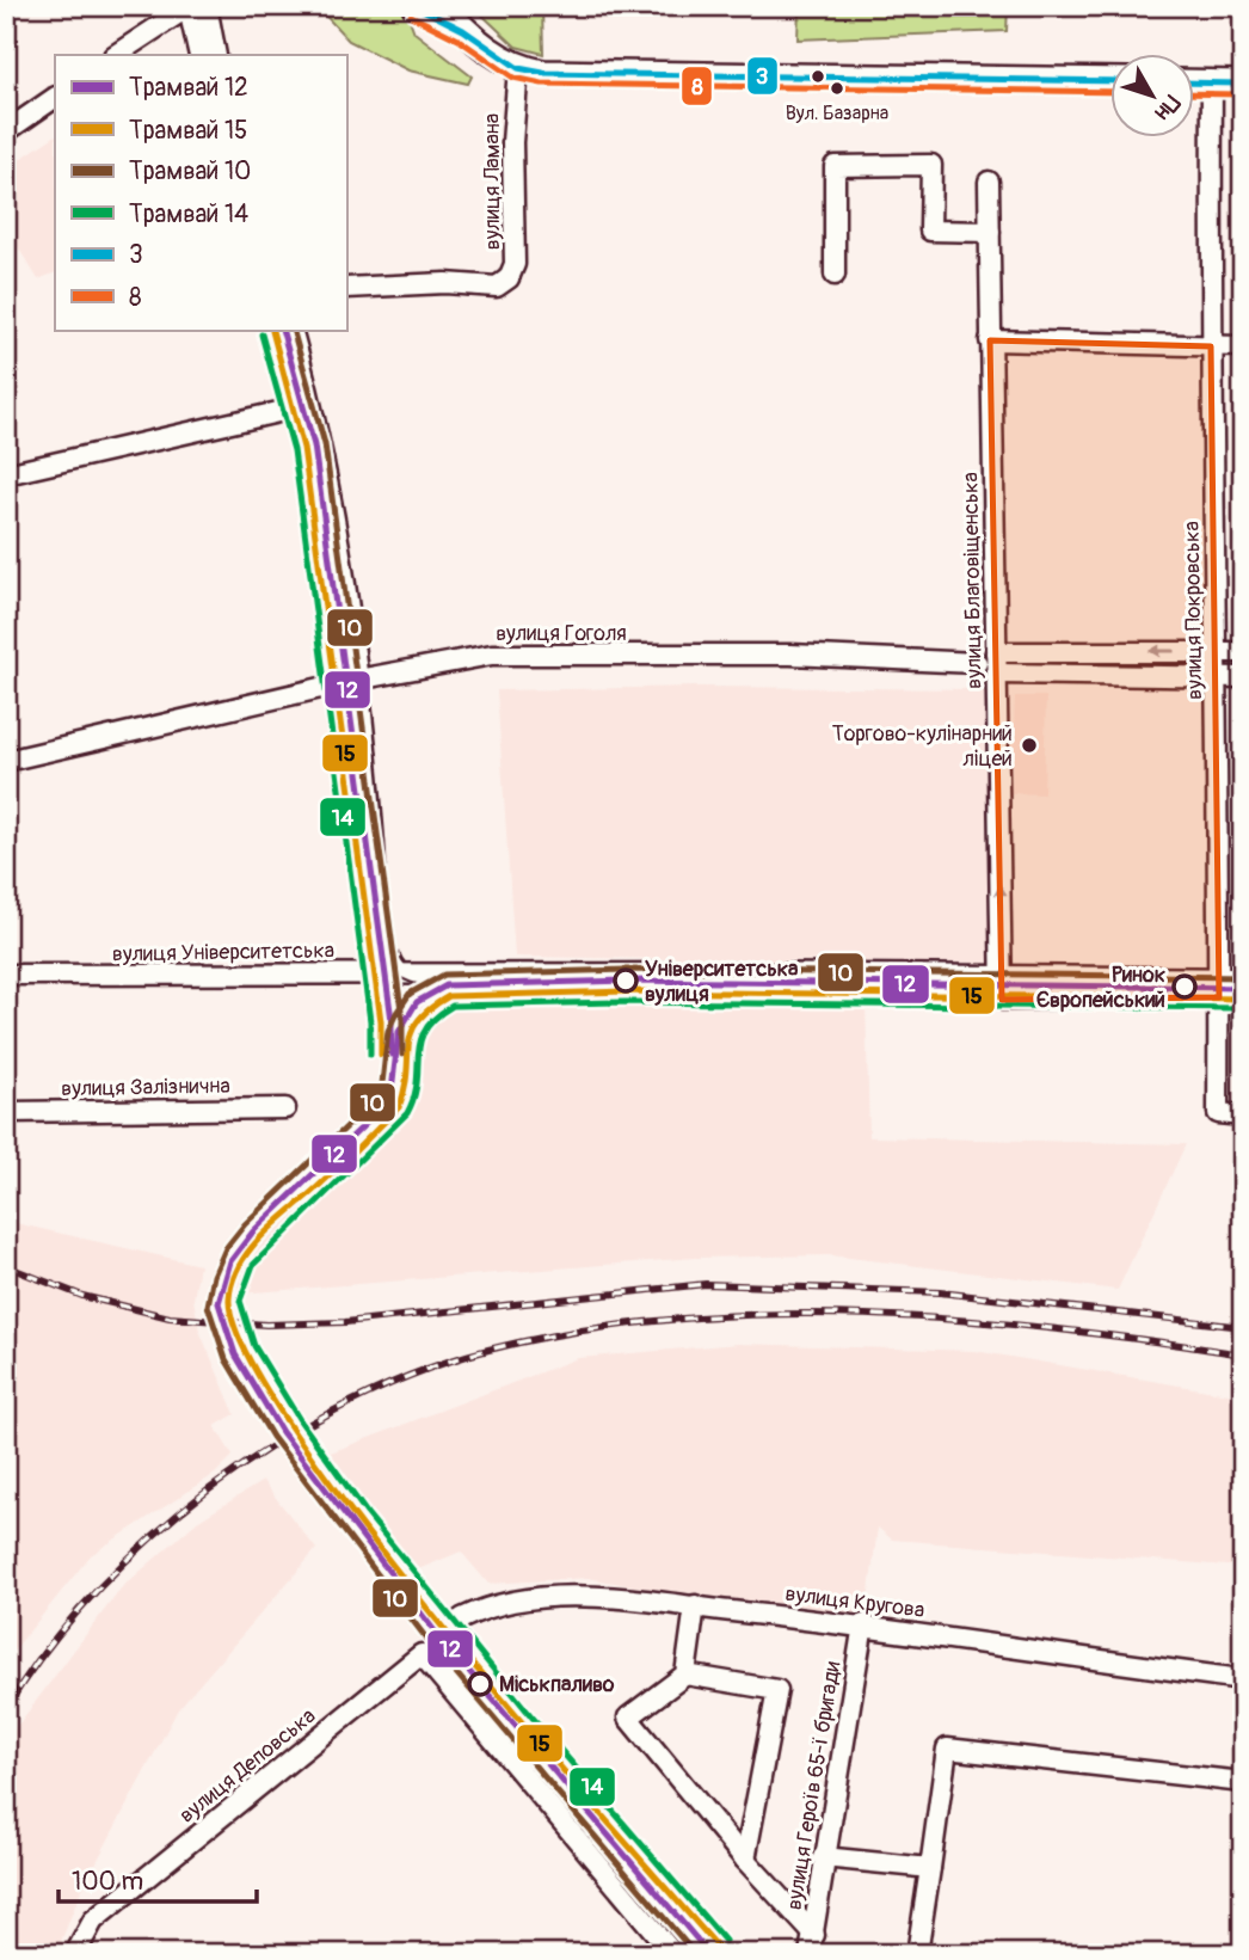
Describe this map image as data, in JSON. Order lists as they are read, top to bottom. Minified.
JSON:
{"streets":{"street":["вулиця Ламана","вулиця Благовіщенська","вулиця Покровська","вулиця Гоголя","вулиця Університетська","вулиця Залізнична","вулиця Кругова","вулиця Деповська","вулиця Героїв 65-ї бригади"]},"crossings":[["вулиця Благовіщенська","вулиця Університетська"],["вулиця Покровська","вулиця Університетська"],["вулиця Кругова","вулиця Героїв 65-ї бригади"]],"one_way":["вулиця Благовіщенська"],"places":["Вул. Базарна","Торгово-кулінарний ліцей","Університетська вулиця","Ринок Європейський","Міськпаливо"],"lines":["transit line 3","transit line 8","tram line 12","tram line 10","tram line 15","tram line 14"],"legend":["Трамвай 12","Трамвай 15","Трамвай 10","Трамвай 14","3","8"],"scale_bar":"100 m","north":"bottom right"}
